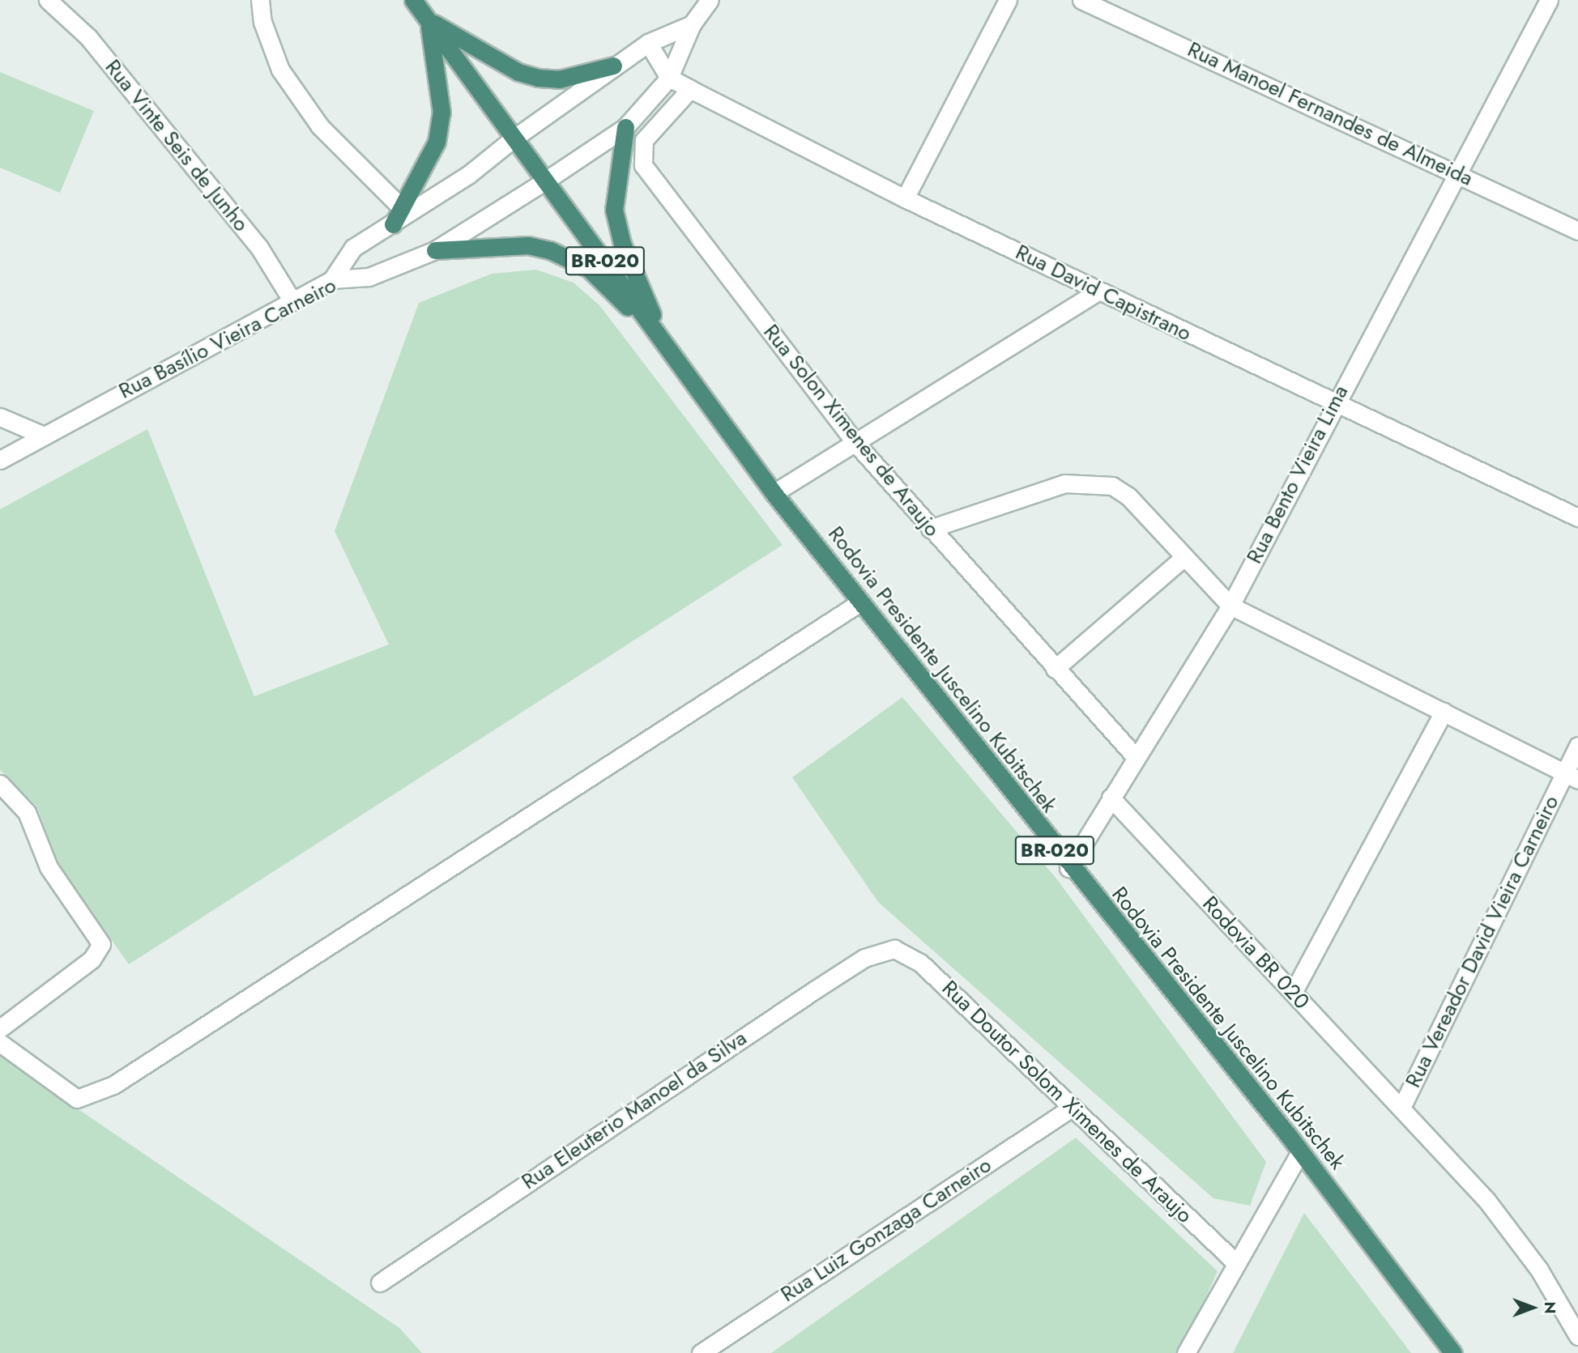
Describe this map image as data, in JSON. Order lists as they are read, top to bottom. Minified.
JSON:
{"streets":{"highway":["BR-020","Rodovia Presidente Juscelino Kubitschek"],"street":["Rua Manoel Fernandes de Almeida","Rua Vinte Seis de Junho","Rua David Capistrano","Rua Basílio Vieira Carneiro","Rua Solon Ximenes de Araujo","Rua Bento Vieira Lima","Rua Vereador David Vieira Carneiro","Rodovia BR 020","Rua Doutor Solom Ximenes de Araujo","Rua Eleuterio Manoel da Silva","Rua Luiz Gonzaga Carneiro"]},"crossings":[["Rua Manoel Fernandes de Almeida","Rua Bento Vieira Lima"],["Rua Vinte Seis de Junho","Rua Basílio Vieira Carneiro"],["Rua David Capistrano","Rua Basílio Vieira Carneiro"],["Rua David Capistrano","Rua Solon Ximenes de Araujo"],["Rua David Capistrano","Rua Bento Vieira Lima"],["Rua Basílio Vieira Carneiro","Rodovia Presidente Juscelino Kubitschek"],["Rua Solon Ximenes de Araujo","Rua Bento Vieira Lima"],["Rua Bento Vieira Lima","Rodovia Presidente Juscelino Kubitschek"],["Rua Bento Vieira Lima","Rodovia BR 020"],["Rua Vereador David Vieira Carneiro","Rodovia BR 020"],["Rua Doutor Solom Ximenes de Araujo","Rua Eleuterio Manoel da Silva"],["Rua Doutor Solom Ximenes de Araujo","Rua Luiz Gonzaga Carneiro"]],"north":"right"}
